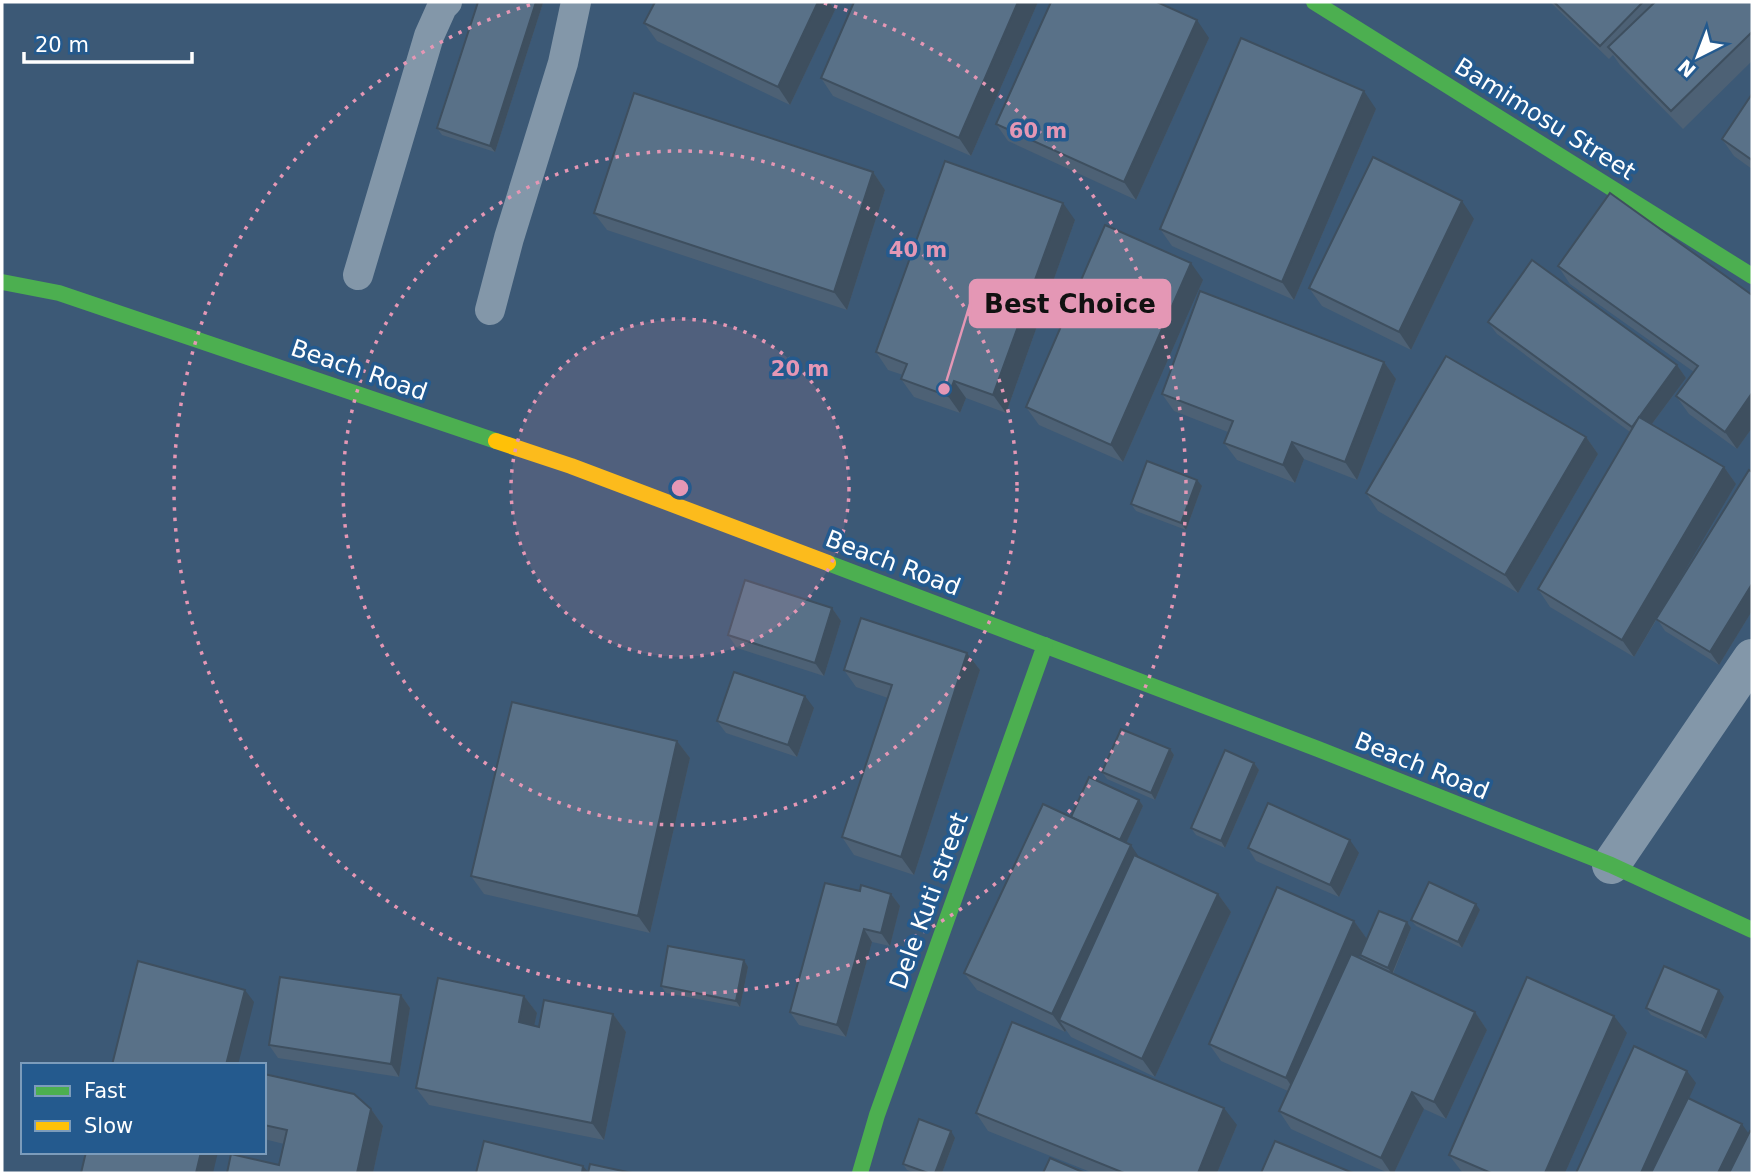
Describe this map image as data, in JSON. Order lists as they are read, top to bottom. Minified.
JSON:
{"streets":{"main road":["Bamimosu Street","Beach Road","Dele Kuti street"]},"crossings":[["Beach Road","Dele Kuti street"]],"places":["Best Choice"],"legend":["Fast","Slow"],"scale_bar":"20 m","north":"bottom left","rings":["60 m","40 m","20 m"]}
